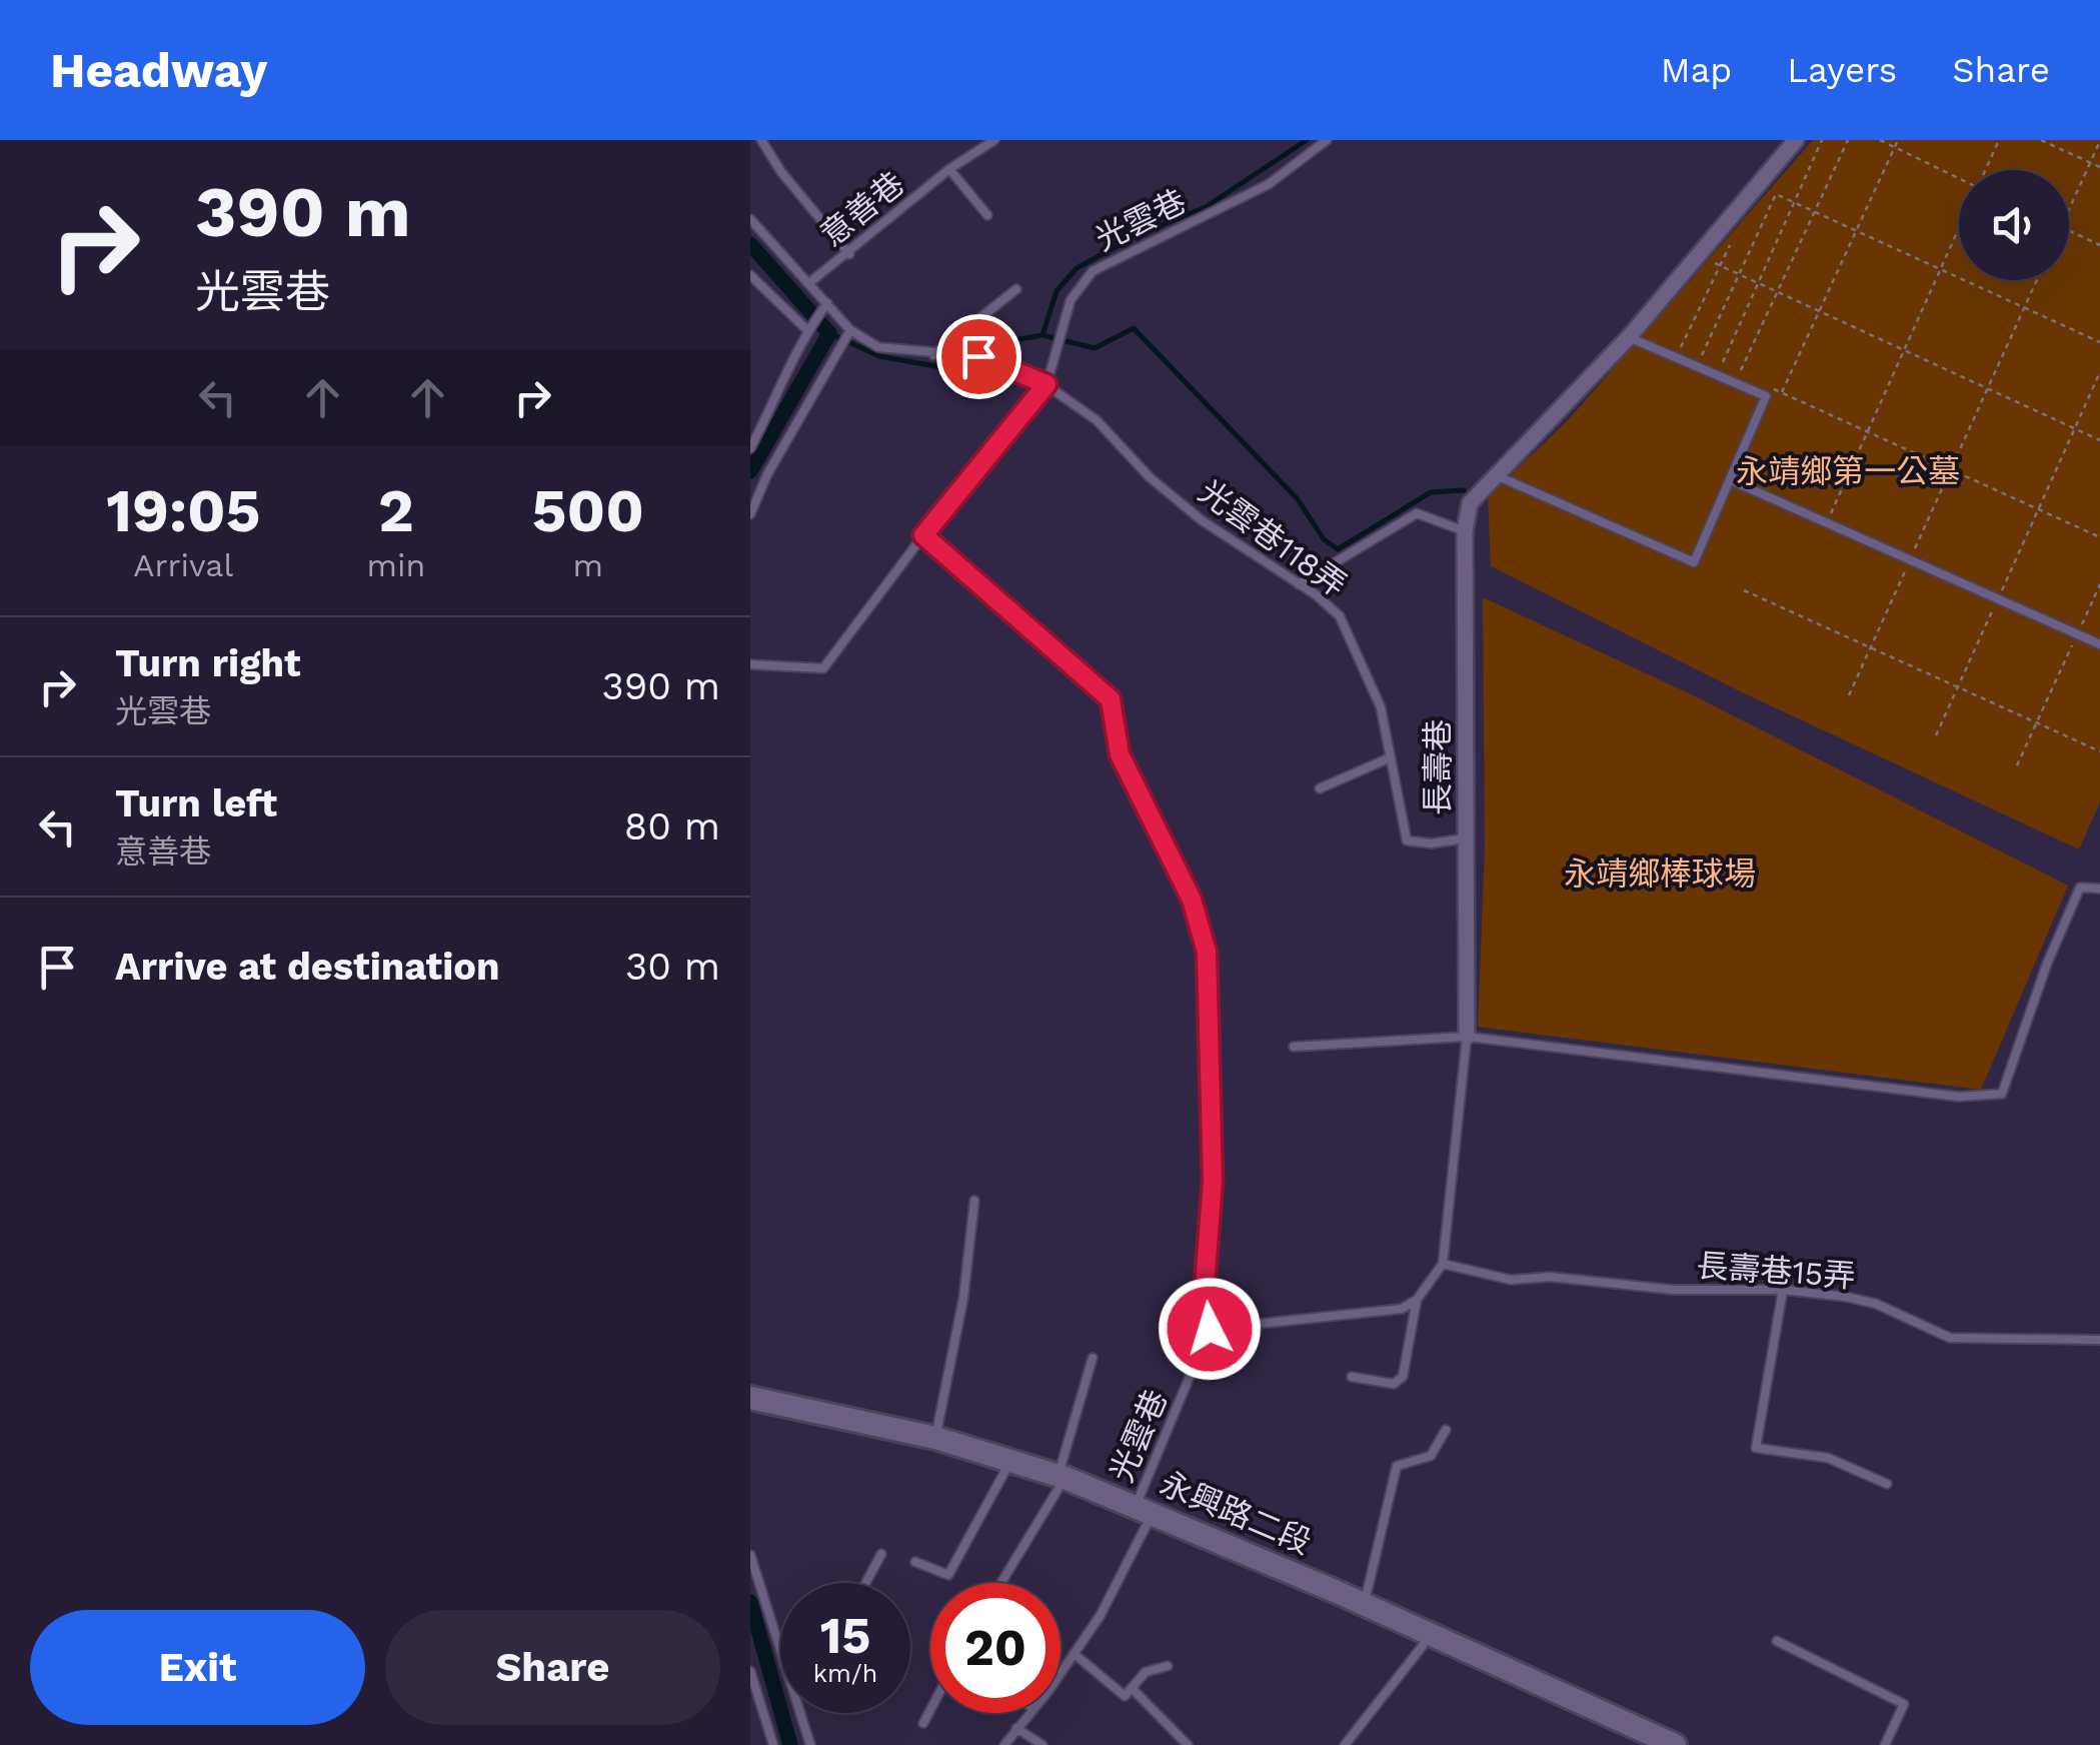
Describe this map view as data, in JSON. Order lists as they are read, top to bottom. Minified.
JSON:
{"streets":{"street":["長壽巷","永興路二段"],"lane":["意善巷","光雲巷","光雲巷118弄","長壽巷15弄"]},"crossings":[["光雲巷","光雲巷118弄"],["光雲巷","永興路二段"],["光雲巷118弄","長壽巷"],["長壽巷","長壽巷15弄"]],"parks":["永靖鄉第一公墓","永靖鄉棒球場"],"page":{"header":"Headway","nav":["Map","Layers","Share"],"turn":["390 m","光雲巷"],"eta":["19:05","Arrival","2","min","500","m"],"list":[{"name":"Turn right","note":"光雲巷","value":"390 m"},{"name":"Turn left","note":"意善巷","value":"80 m"},{"name":"Arrive at destination","value":"30 m"}],"speed":"15 km/h","limit":"20","buttons":["Exit","Share"]}}
